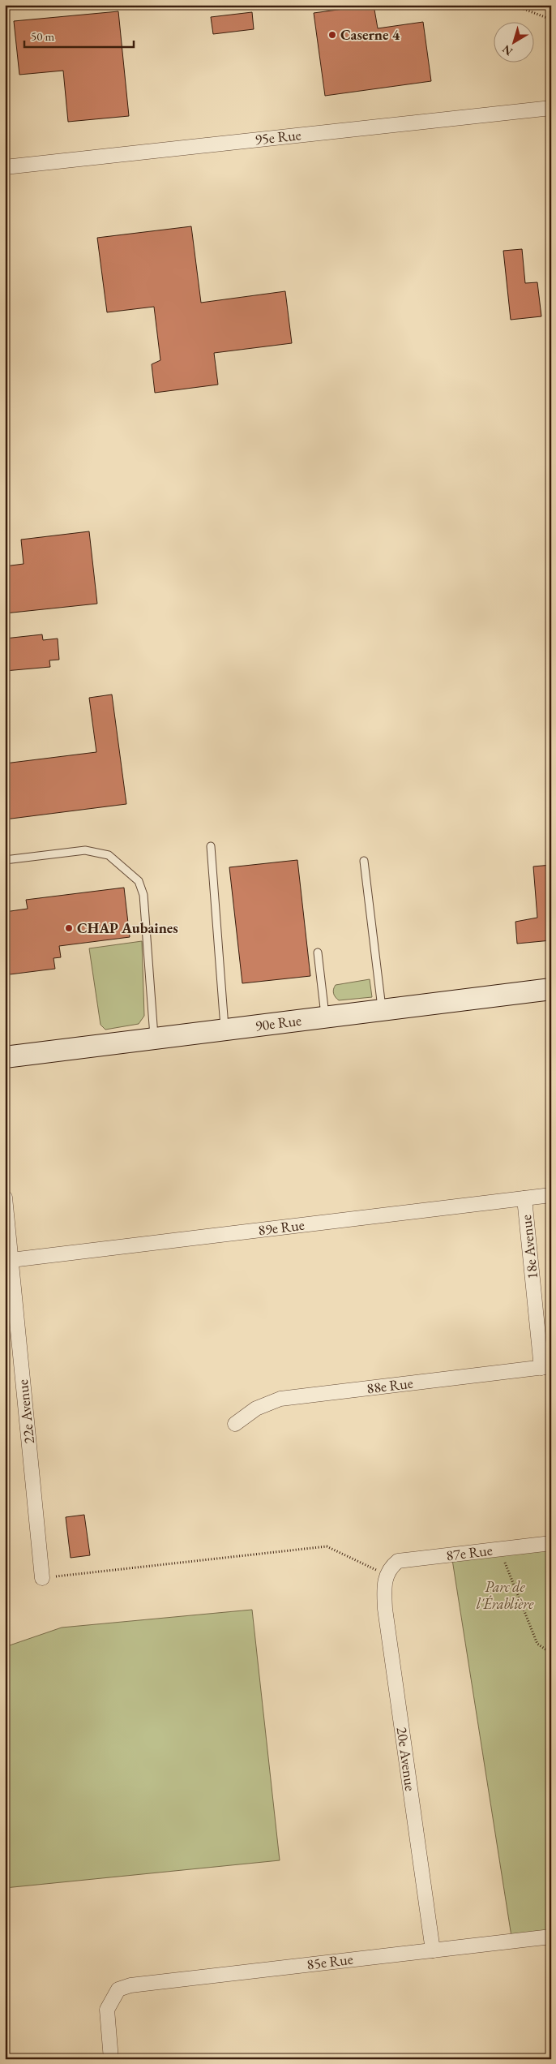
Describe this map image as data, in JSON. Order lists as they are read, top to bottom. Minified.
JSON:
{"streets":{"street":["95e Rue","90e Rue","89e Rue","18e Avenue","88e Rue","22e Avenue","87e Rue","20e Avenue","85e Rue"]},"crossings":[["89e Rue","18e Avenue"],["89e Rue","22e Avenue"],["18e Avenue","88e Rue"],["87e Rue","20e Avenue"],["20e Avenue","85e Rue"]],"parks":["Parc de l'Érablière"],"places":["Caserne 4","CHAP Aubaines"],"scale_bar":"50 m","north":"bottom left"}
